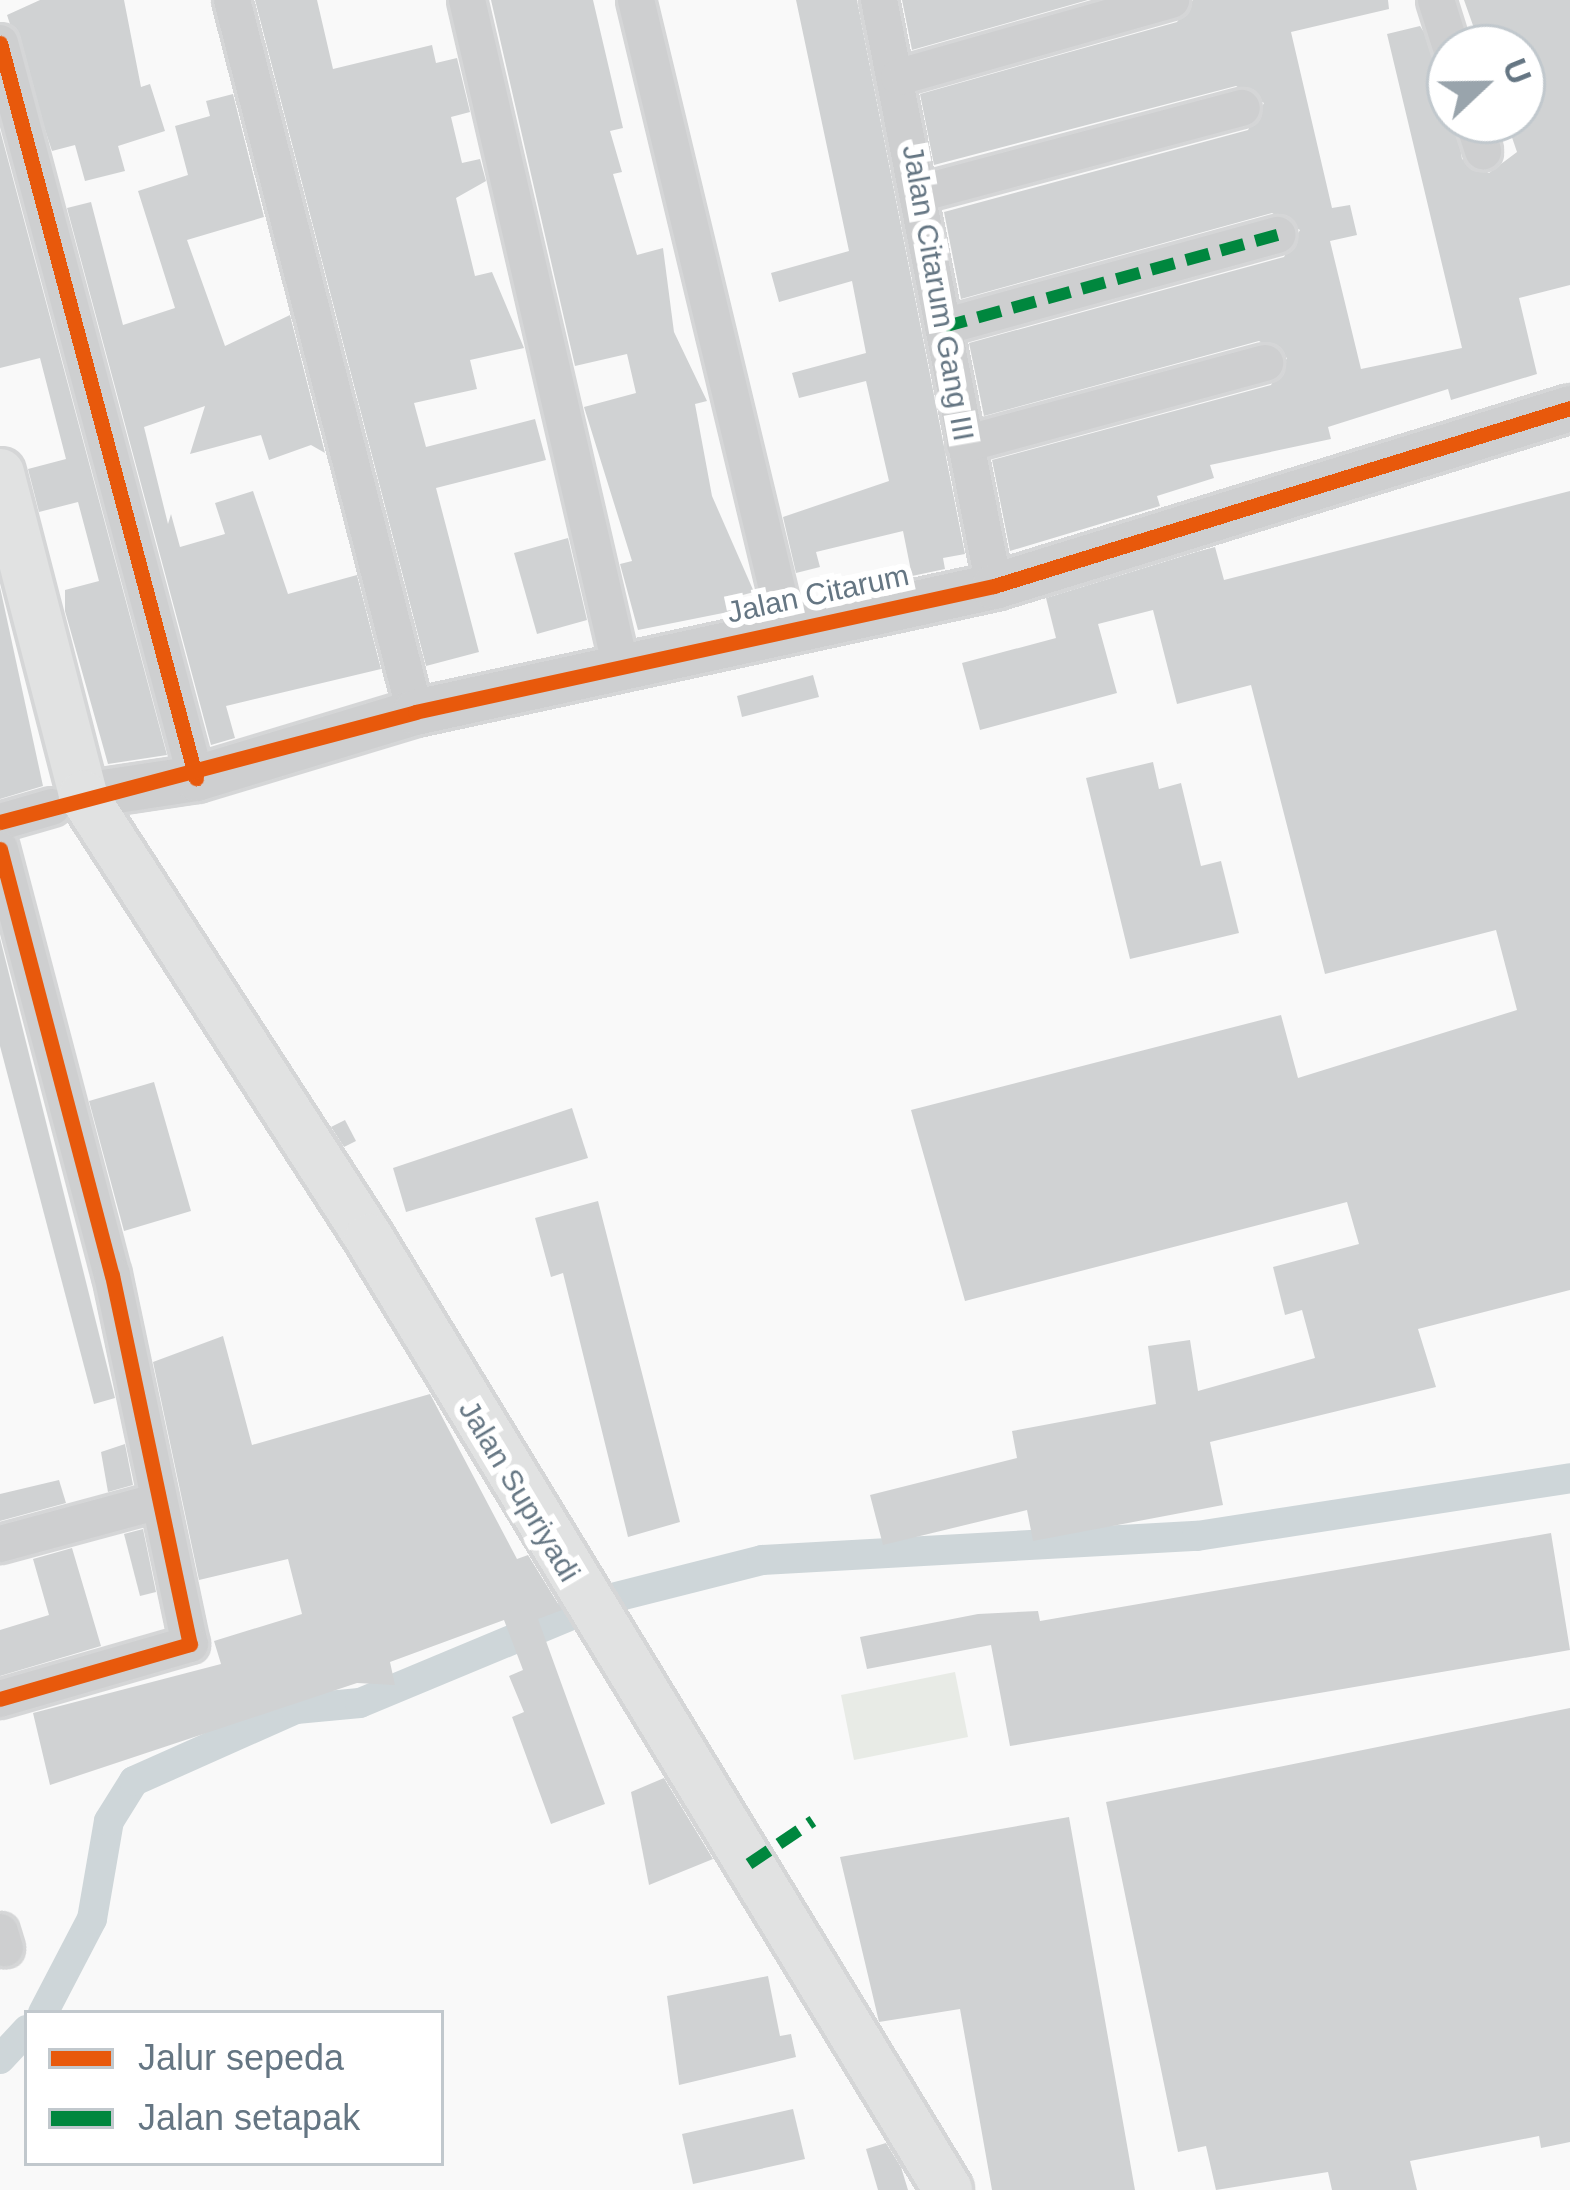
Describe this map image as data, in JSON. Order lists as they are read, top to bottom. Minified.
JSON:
{"streets":{"main road":["Jalan Supriyadi"],"street":["Jalan Citarum Gang III","Jalan Citarum"]},"crossings":[["Jalan Citarum Gang III","Jalan Citarum"],["Jalan Citarum","Jalan Supriyadi"]],"legend":["Jalur sepeda","Jalan setapak"],"north":"right"}
